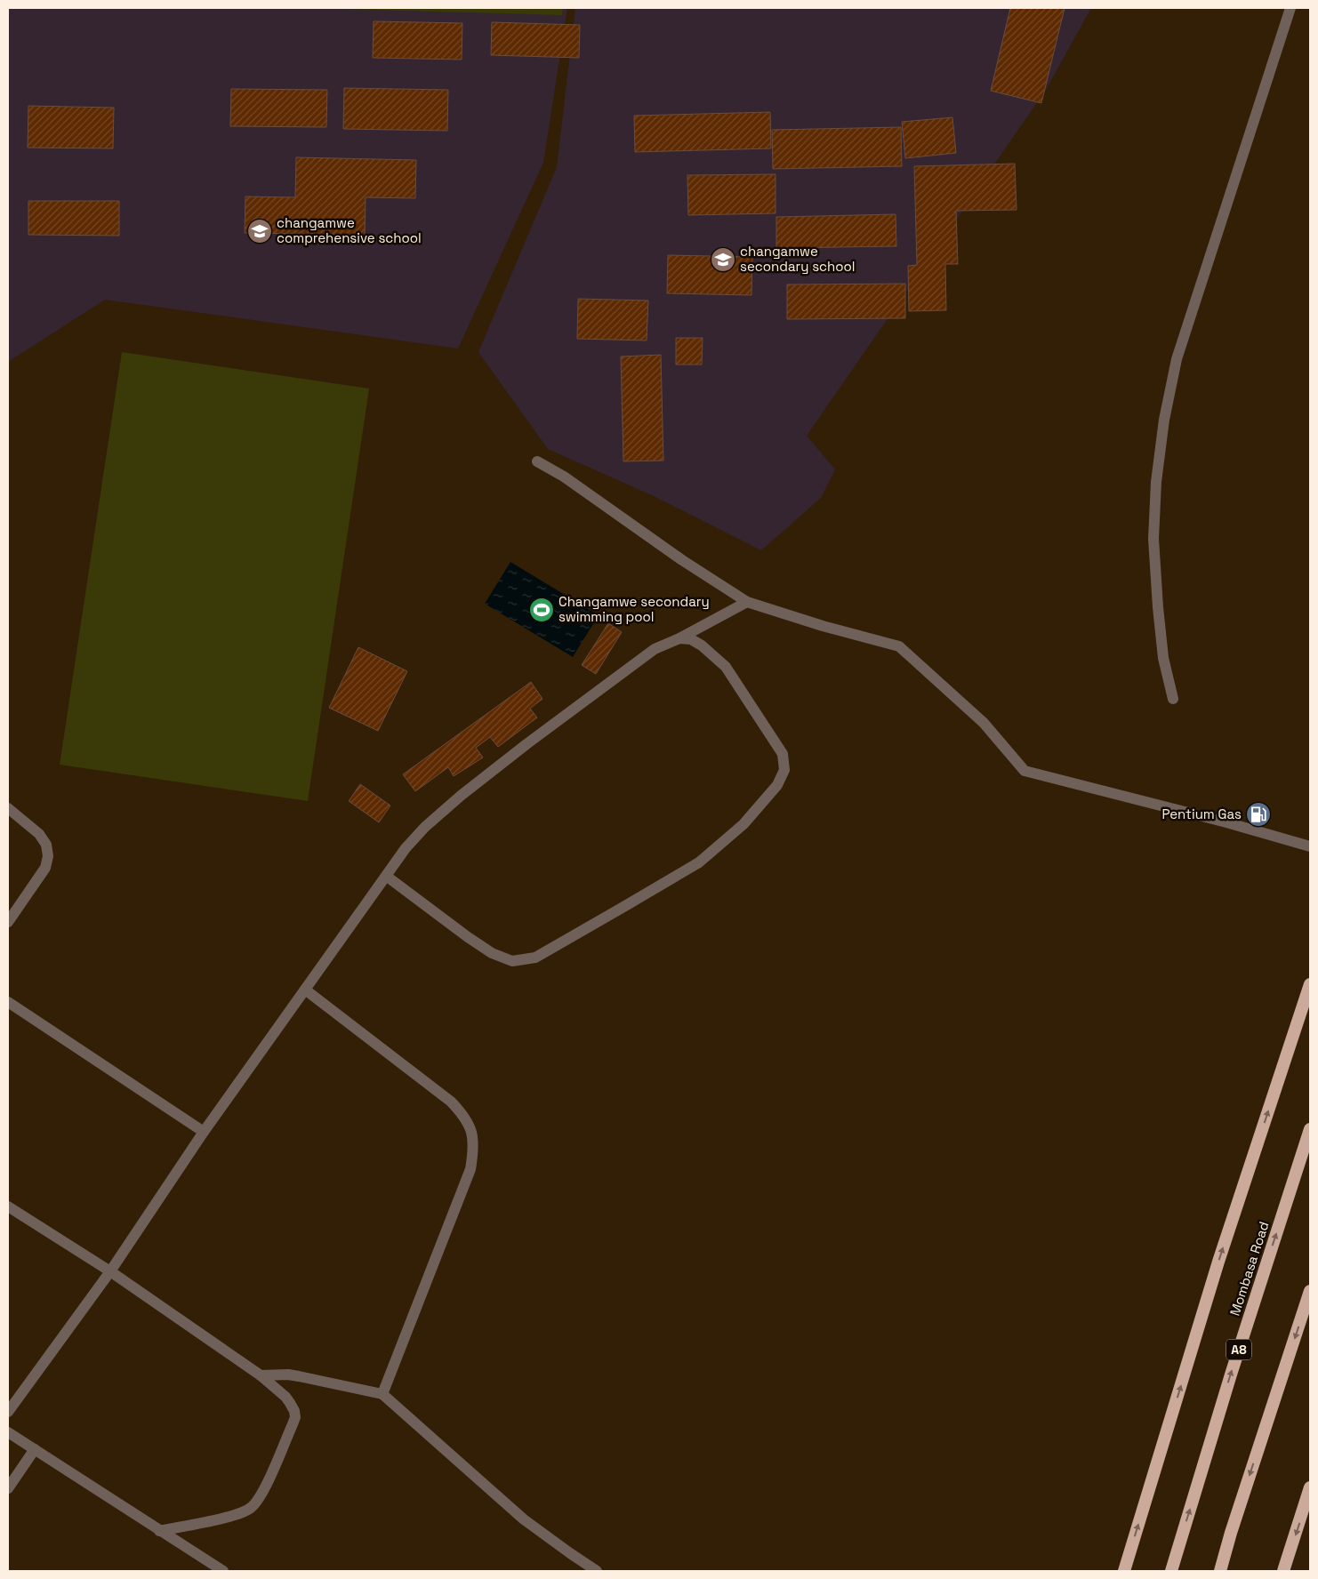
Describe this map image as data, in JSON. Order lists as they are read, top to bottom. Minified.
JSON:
{"streets":{"highway":["Mombasa Road","A8"]},"places":{"school or university":["changamwe comprehensive school","changamwe secondary school"],"sports":["Changamwe secondary swimming pool"],"fuel station":["Pentium Gas"]}}
